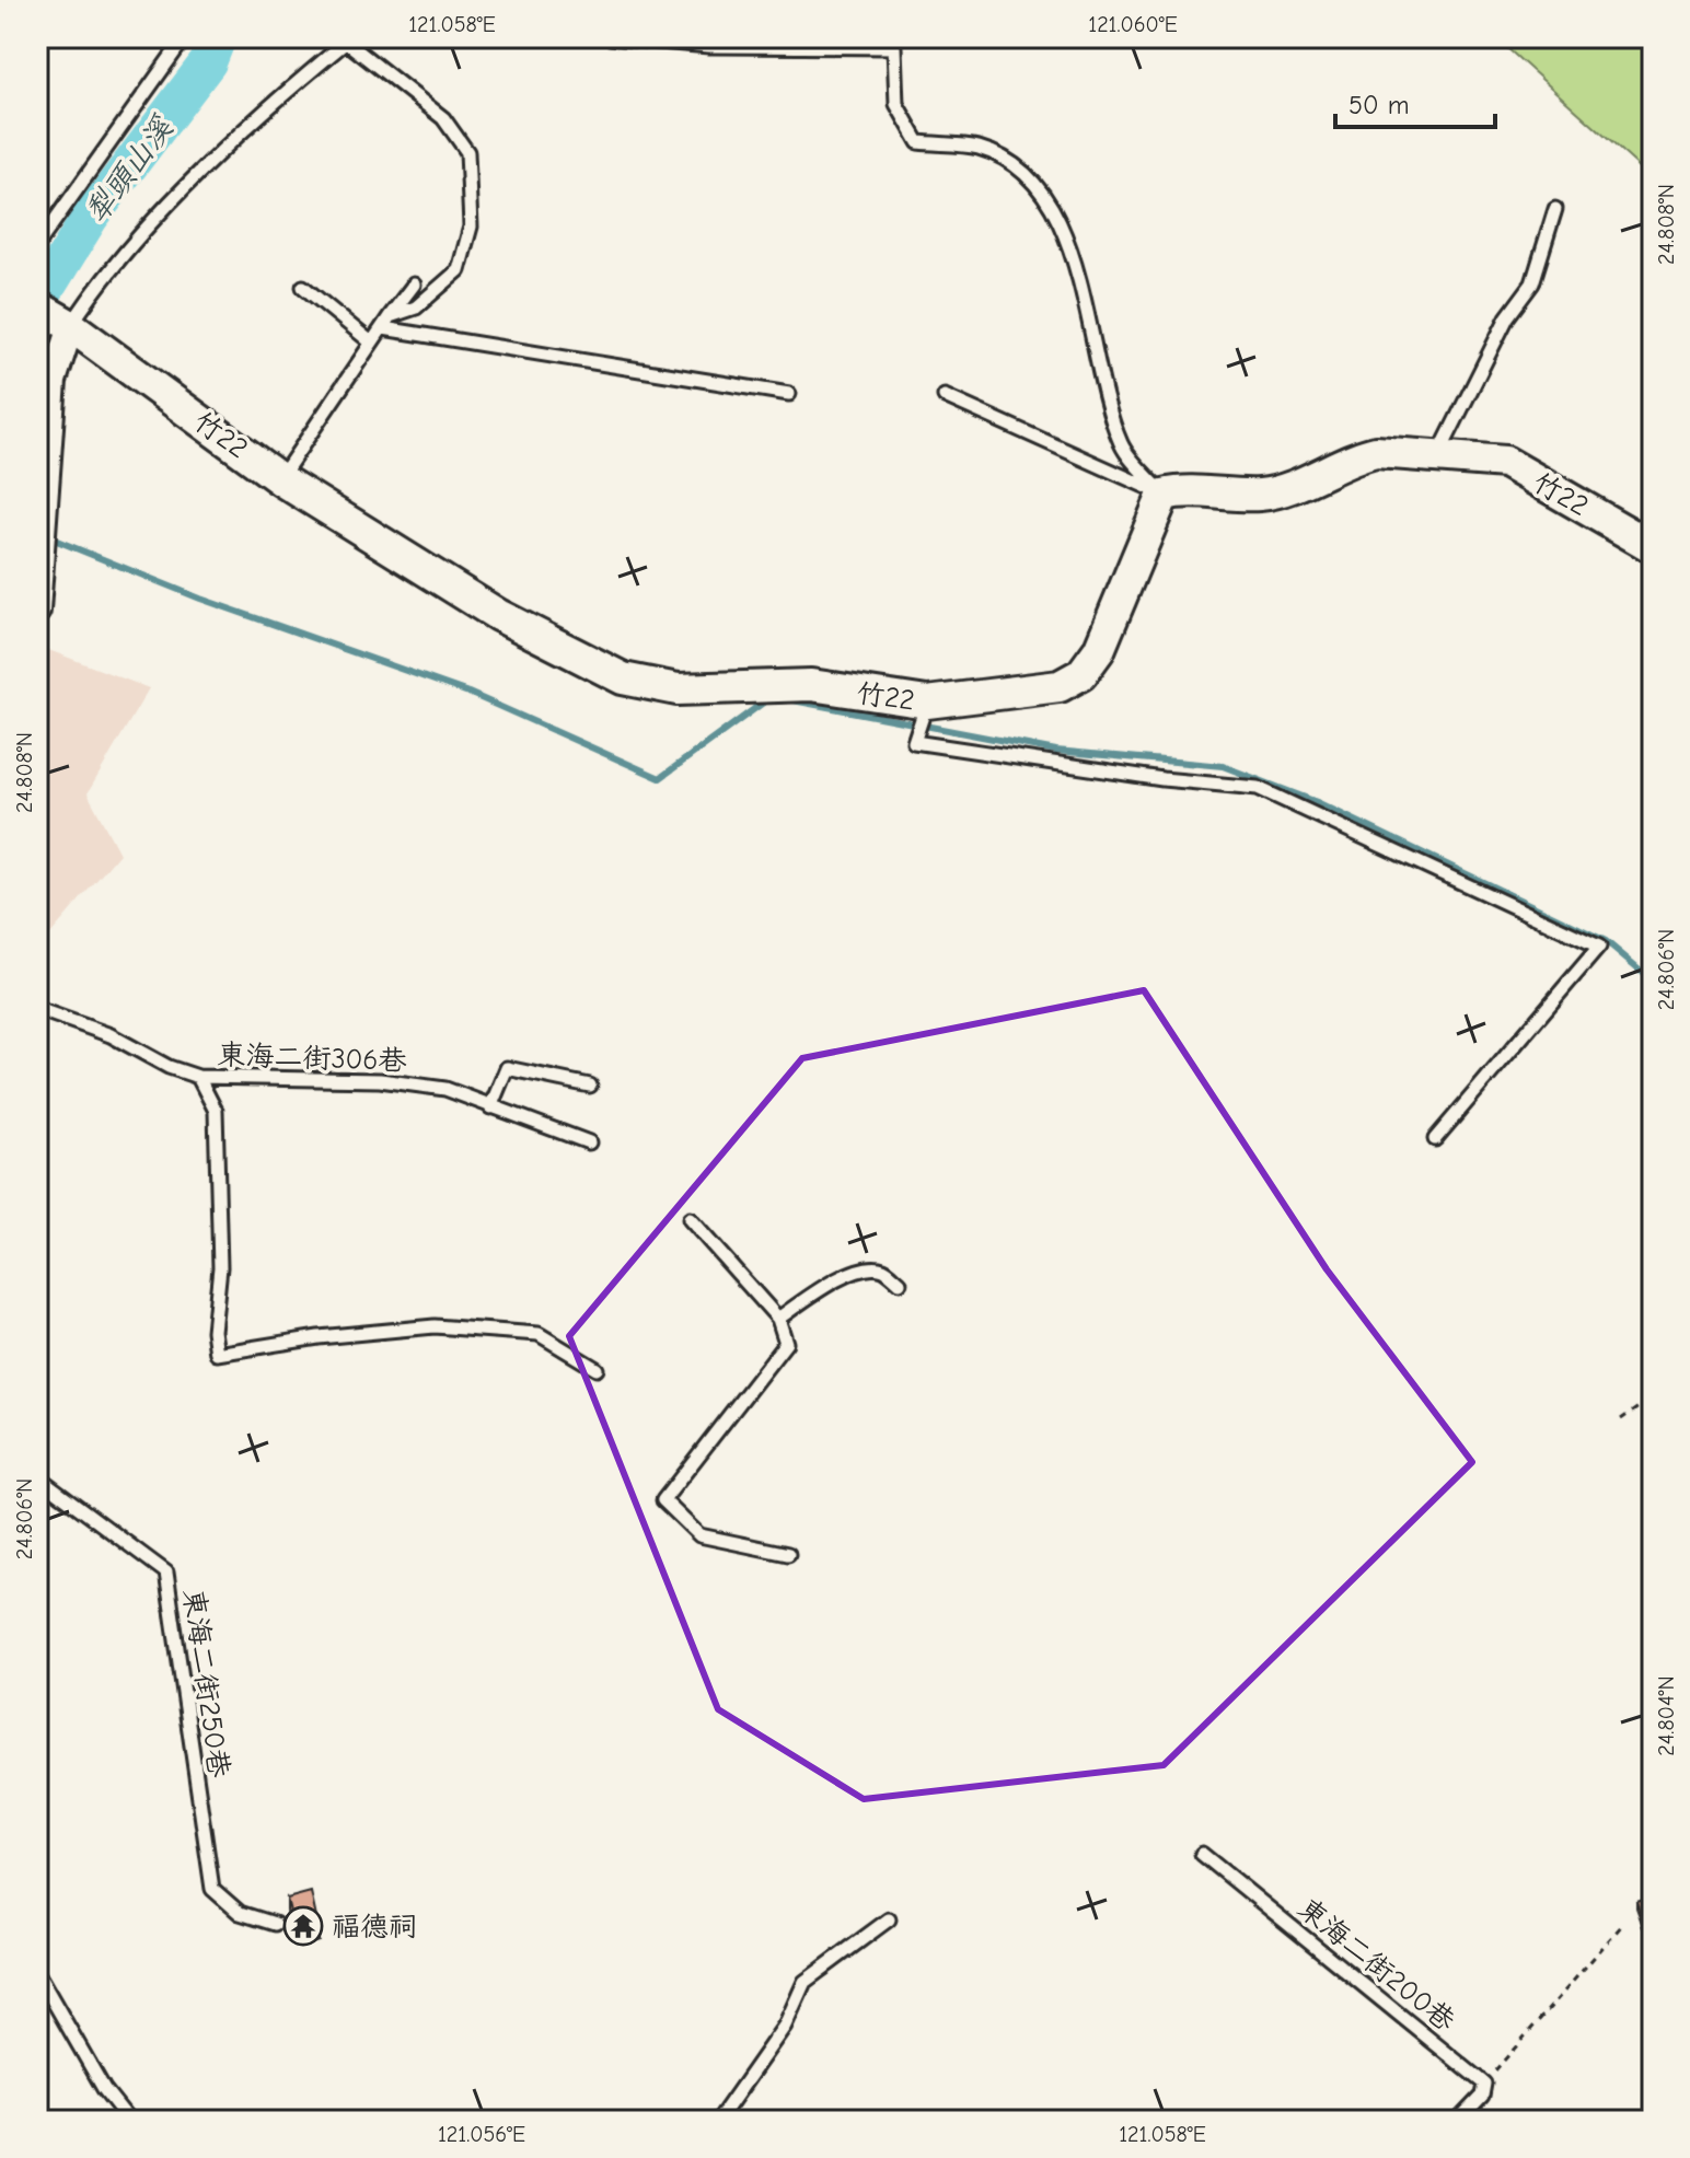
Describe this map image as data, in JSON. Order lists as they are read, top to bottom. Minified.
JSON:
{"streets":{"street":["竹22"],"lane":["東海二街306巷","東海二街250巷","東海二街200巷"]},"water":["犁頭山溪"],"places":{"temple":["福德祠"]},"scale_bar":"50 m","coordinates":["121.058°E","121.060°E","24.808°N","24.806°N","24.804°N","121.056°E"]}
